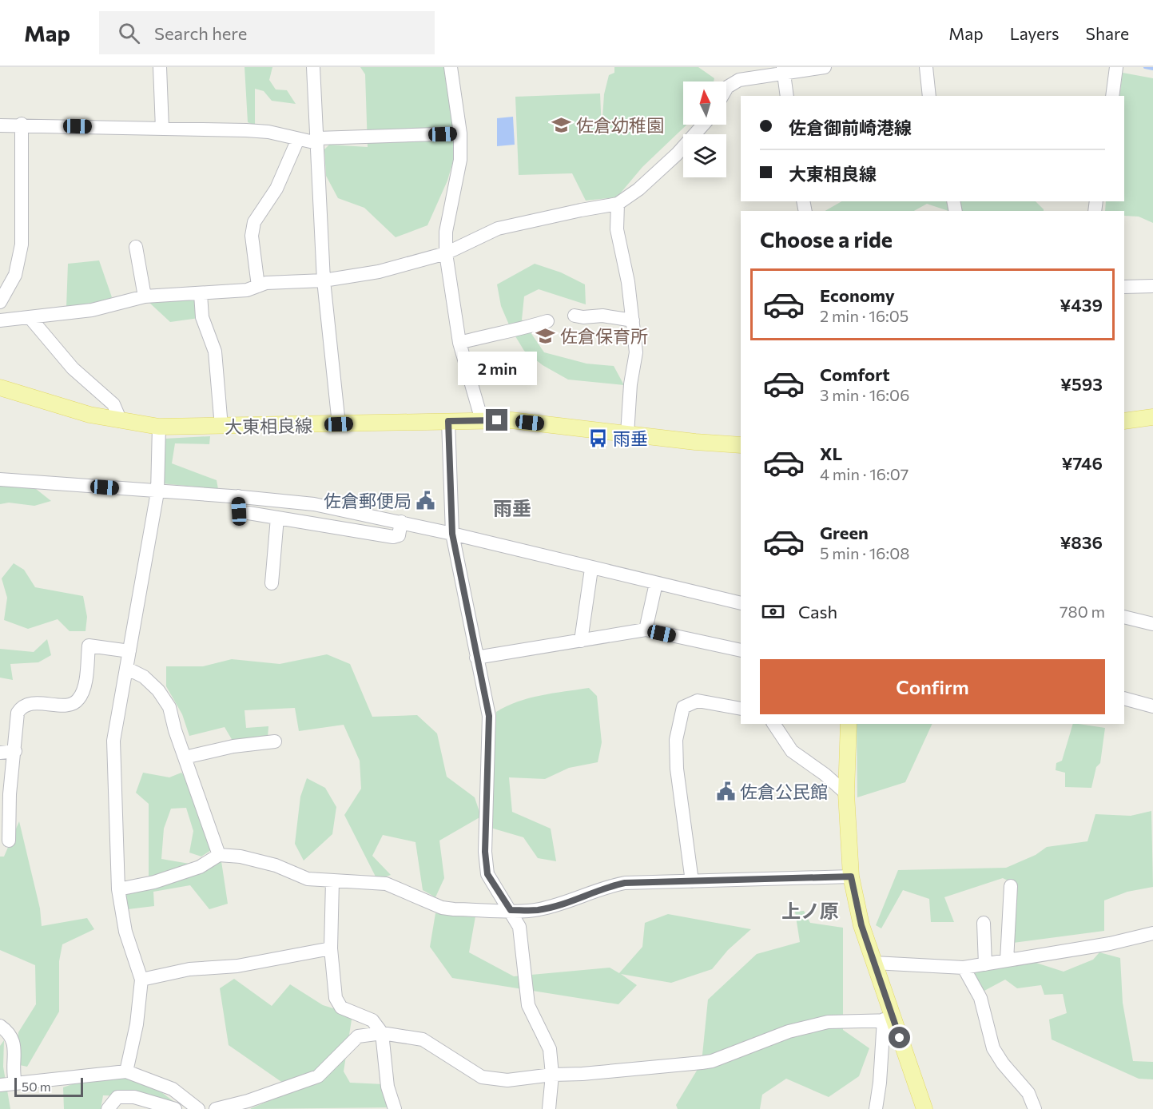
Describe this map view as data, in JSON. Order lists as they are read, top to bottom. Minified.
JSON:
{"streets":{"main road":["大東相良線"]},"districts":["雨垂","上ノ原"],"places":{"school or university":["佐倉幼稚園","佐倉保育所"],"bus stop":["雨垂"],"public building":["佐倉郵便局","佐倉公民館"]},"scale_bar":"50 m","north":"top","page":{"header":"Map","search":"Search here","nav":["Map","Layers","Share"],"banner":["佐倉御前崎港線","大東相良線"],"heading":"Choose a ride","list":[{"name":"Economy","note":"2 min · 16:05","value":"¥439"},{"name":"Comfort","note":"3 min · 16:06","value":"¥593"},{"name":"XL","note":"4 min · 16:07","value":"¥746"},{"name":"Green","note":"5 min · 16:08","value":"¥836"}],"bubble":"2 min","pay":["Cash","780 m"],"buttons":"Confirm","scale":"50 m"}}
